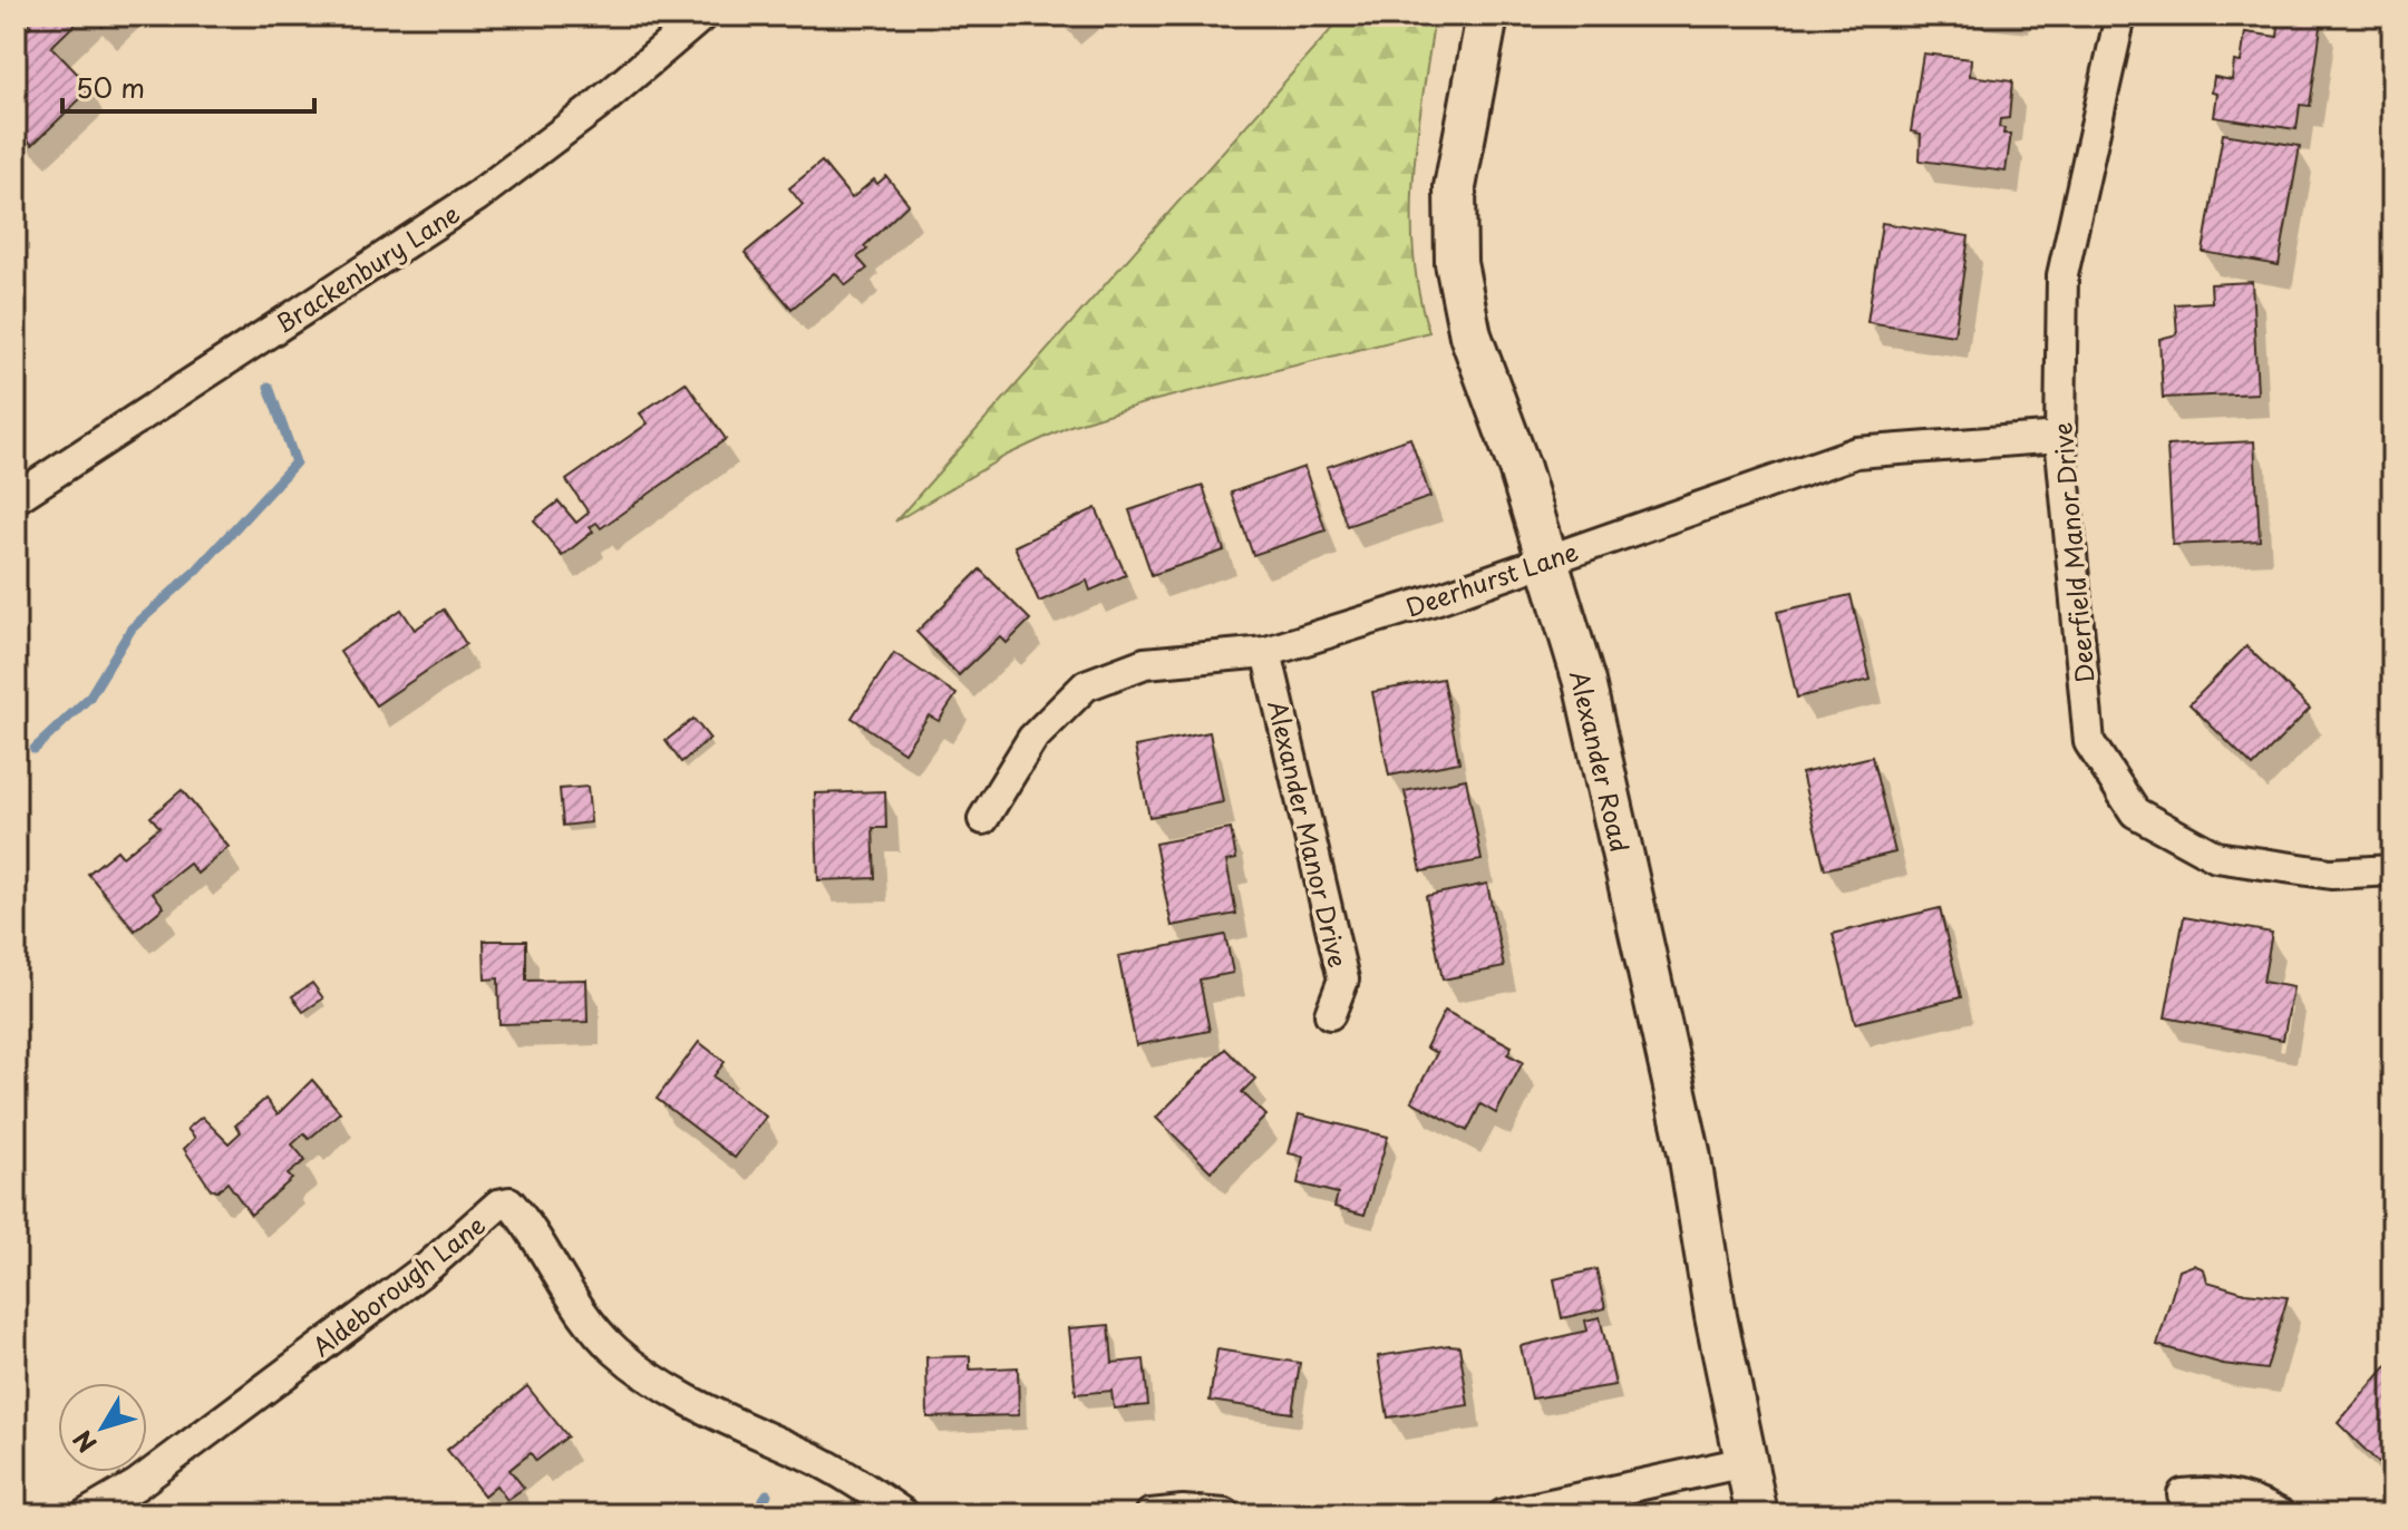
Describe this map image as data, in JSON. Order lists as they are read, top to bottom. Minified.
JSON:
{"streets":{"street":["Brackenbury Lane","Deerfield Manor Drive","Deerhurst Lane","Alexander Road","Alexander Manor Drive","Aldeborough Lane"]},"crossings":[["Deerfield Manor Drive","Deerhurst Lane"],["Deerhurst Lane","Alexander Road"],["Deerhurst Lane","Alexander Manor Drive"]],"scale_bar":"50 m","north":"bottom left"}
